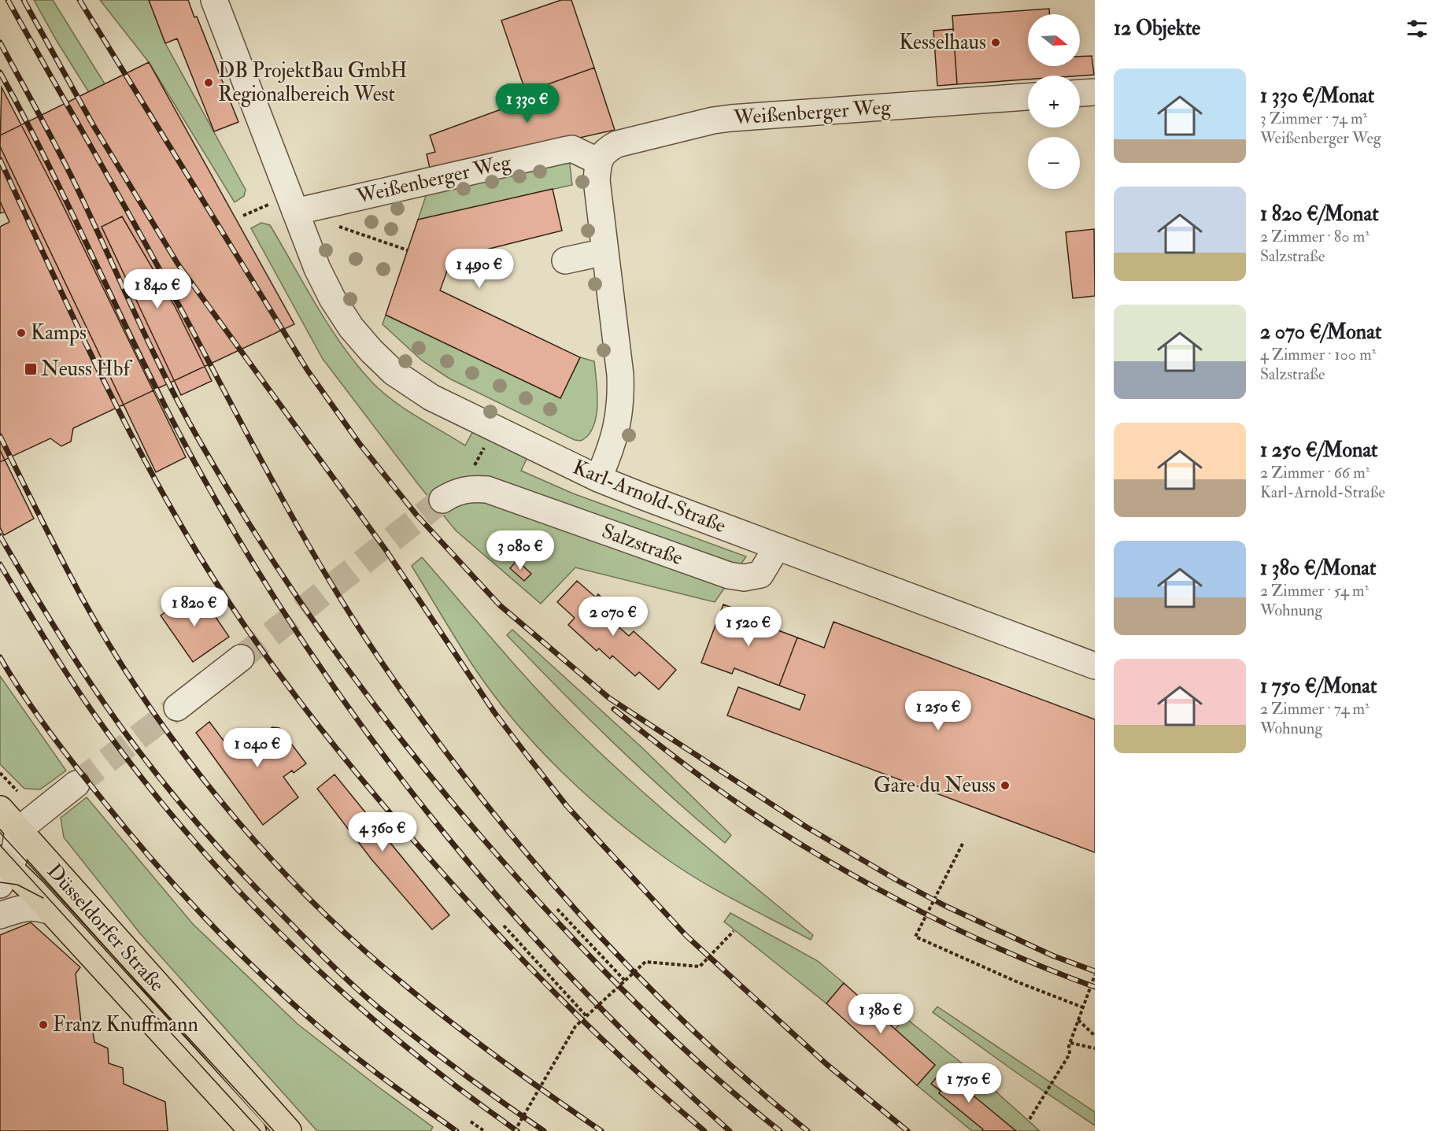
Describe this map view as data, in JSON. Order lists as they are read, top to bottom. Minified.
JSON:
{"streets":{"main road":["Düsseldorfer Straße"],"street":["Weißenberger Weg","Karl-Arnold-Straße","Salzstraße"]},"crossings":[["Weißenberger Weg","Karl-Arnold-Straße"],["Karl-Arnold-Straße","Salzstraße"]],"places":{"other":["Kesselhaus","DB ProjektBau GmbH Regionalbereich West","Kamps","Gare du Neuss","Franz Knuffmann"],"transit":["Neuss Hbf"]},"north":"right","page":{"heading":"12 Objekte","map_buttons":["+","−"],"list":[{"name":"1 330 €/Monat","note":"3 Zimmer · 74 m² · Weißenberger Weg"},{"name":"1 820 €/Monat","note":"2 Zimmer · 80 m² · Salzstraße"},{"name":"2 070 €/Monat","note":"4 Zimmer · 100 m² · Salzstraße"},{"name":"1 250 €/Monat","note":"2 Zimmer · 66 m² · Karl-Arnold-Straße"},{"name":"1 380 €/Monat","note":"2 Zimmer · 54 m² · Wohnung"},{"name":"1 750 €/Monat","note":"2 Zimmer · 74 m² · Wohnung"}],"price":["1 330 €","1 490 €","1 840 €","3 080 €","1 820 €","2 070 €","1 520 €","1 250 €","1 040 €","4 360 €","1 380 €","1 750 €"]}}
